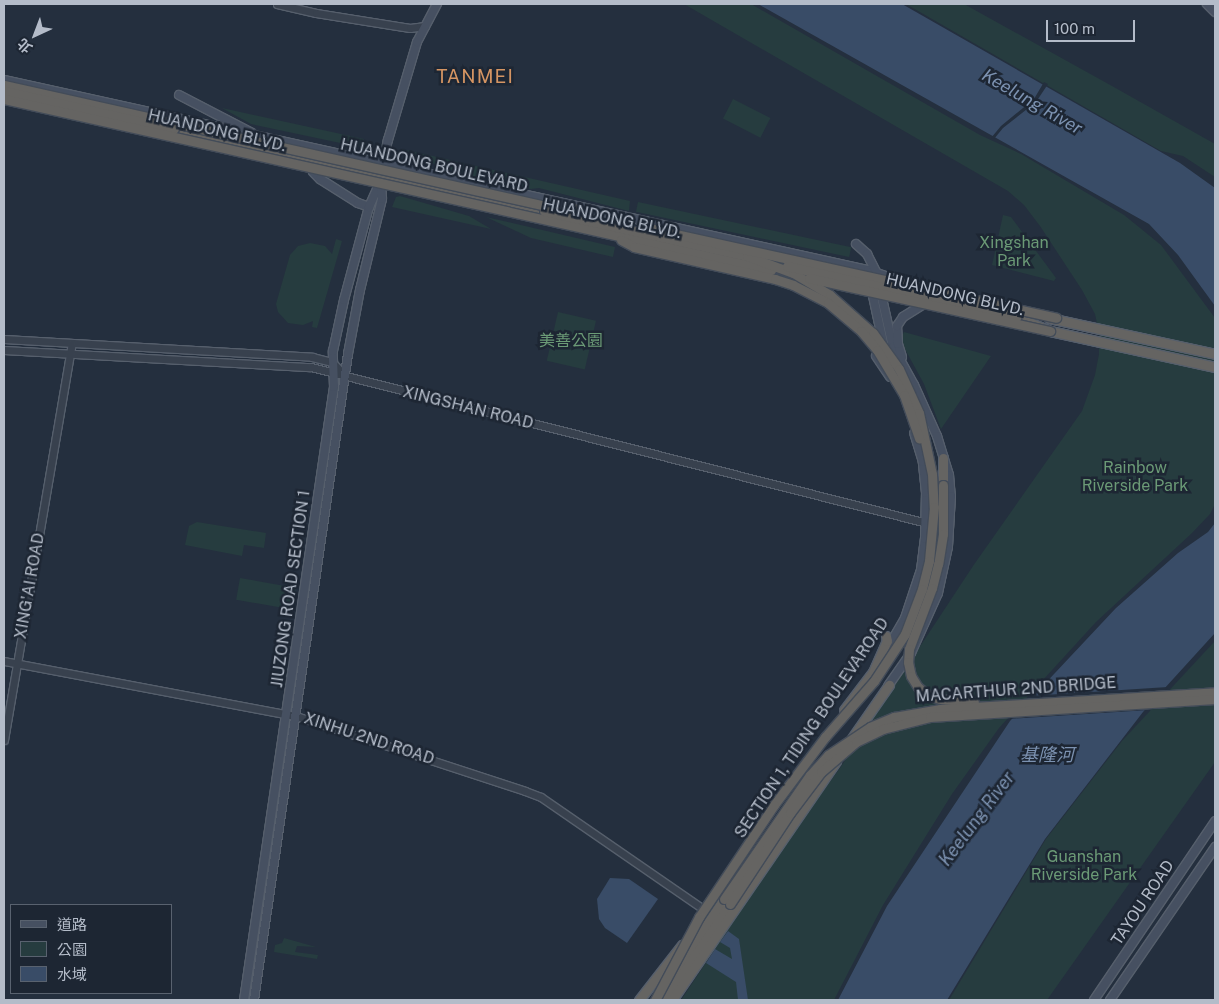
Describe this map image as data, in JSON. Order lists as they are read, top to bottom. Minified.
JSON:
{"streets":{"highway":["HUANDONG BLVD.","HUANDONG BOULEVARD","MACARTHUR 2ND BRIDGE","SECTION 1, TIDING BOULEVAROAD"],"main road":["JIUZONG ROAD SECTION 1","TAYOU ROAD"],"street":["XINGSHAN ROAD","XING'AI ROAD","XINHU 2ND ROAD"]},"crossings":[["XINGSHAN ROAD","XING'AI ROAD"],["XINGSHAN ROAD","JIUZONG ROAD SECTION 1"],["XING'AI ROAD","XINHU 2ND ROAD"],["JIUZONG ROAD SECTION 1","XINHU 2ND ROAD"]],"districts":["TANMEI"],"water":["Keelung River","基隆河"],"parks":["Xingshan Park","美善公園","Rainbow Riverside Park","Guanshan Riverside Park"],"legend":["道路","公園","水域"],"scale_bar":"100 m","north":"bottom left"}
